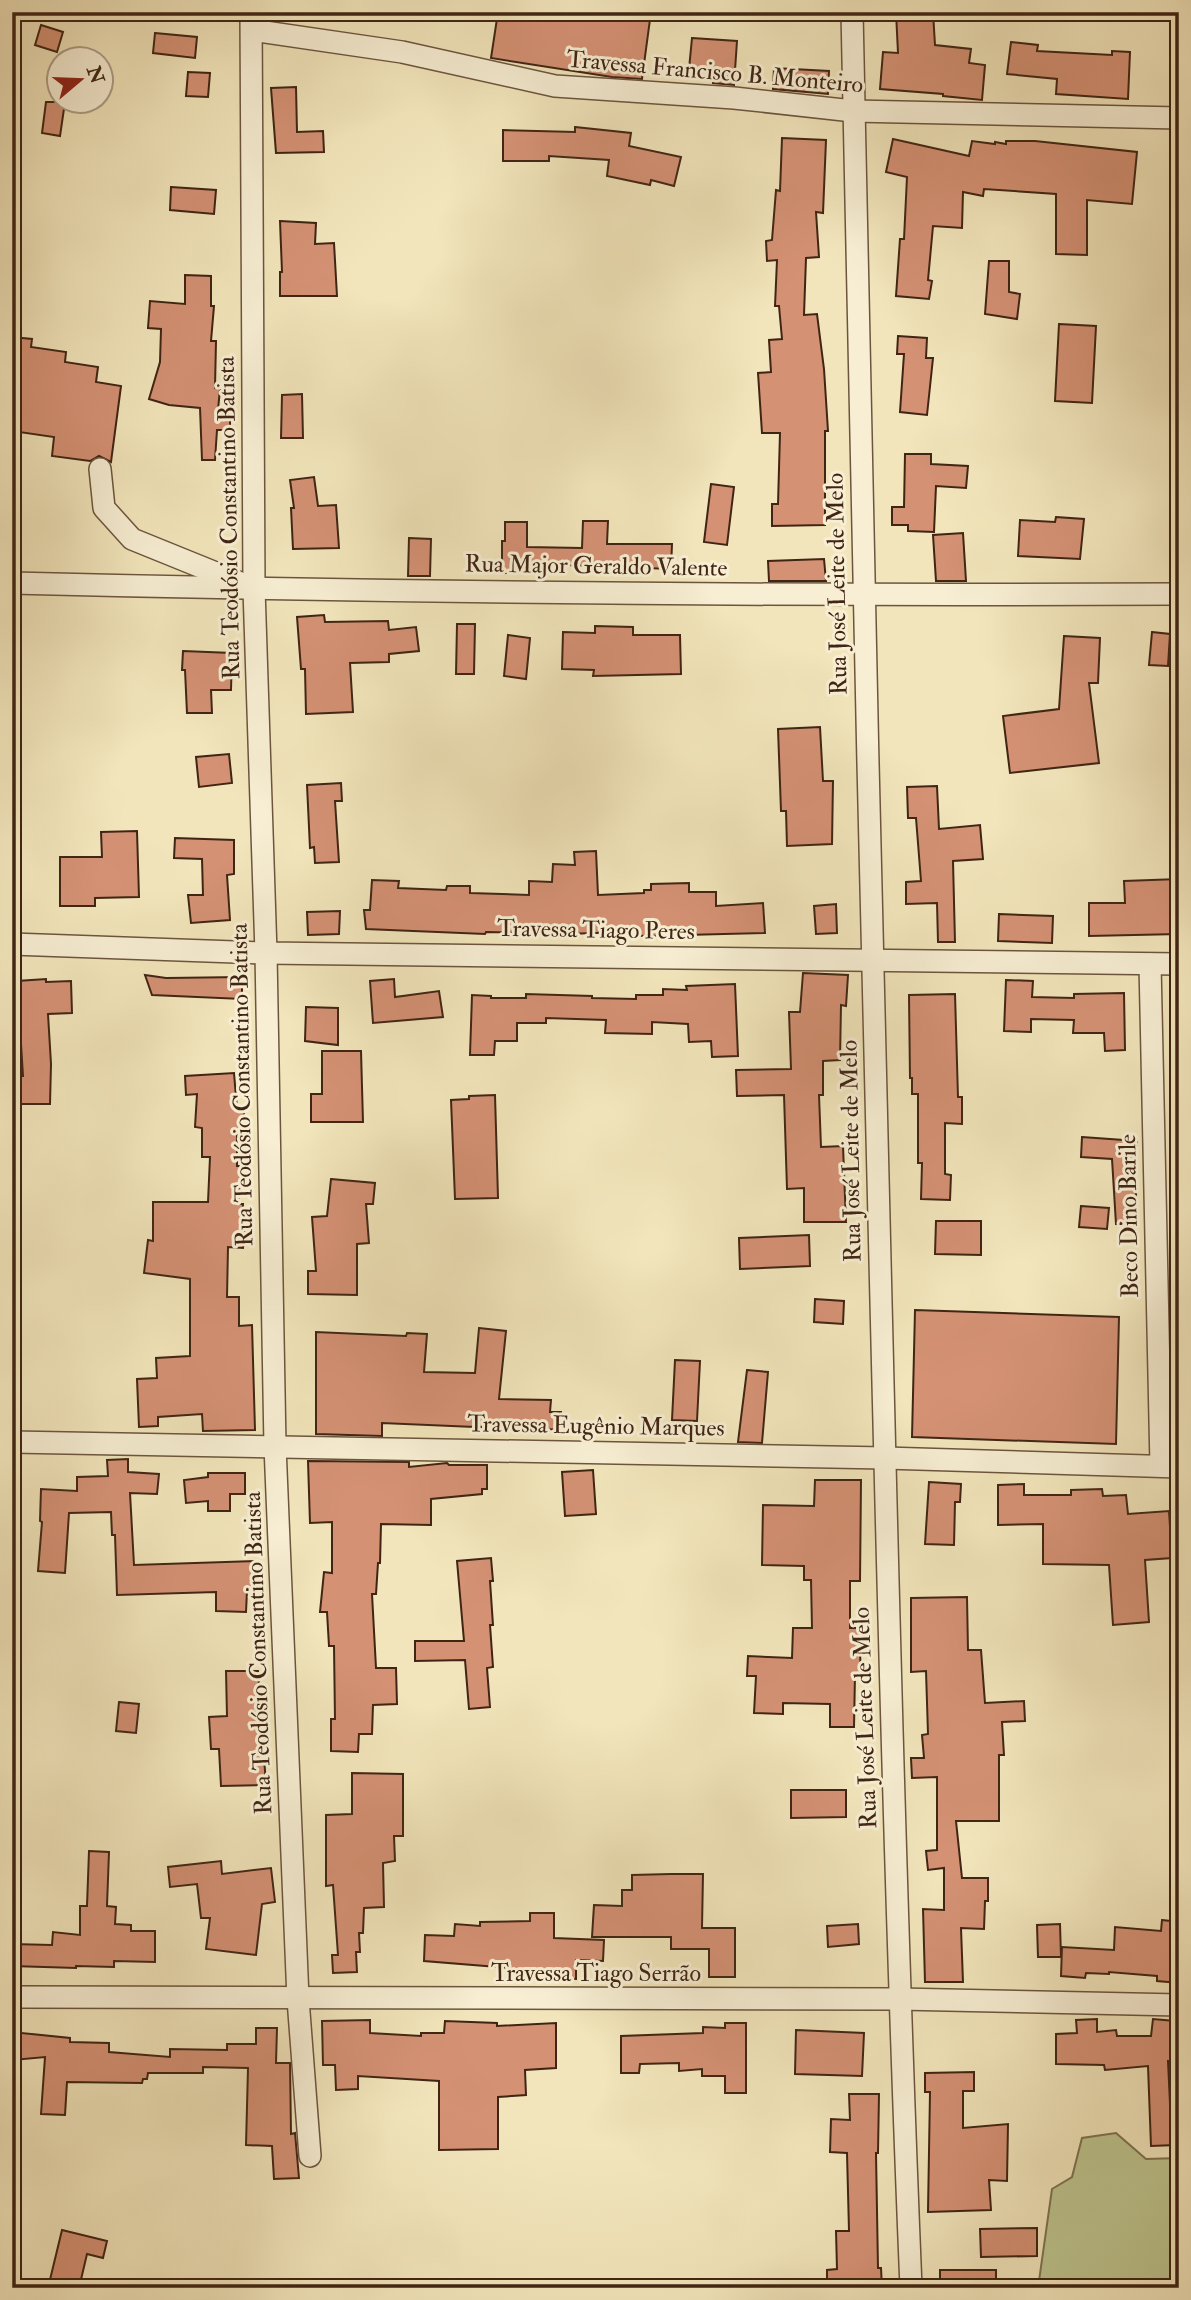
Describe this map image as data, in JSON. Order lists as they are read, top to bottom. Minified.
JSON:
{"streets":{"street":["Travessa Francisco B. Monteiro","Rua Teodósio Constantino Batista","Rua Major Geraldo Valente","Rua José Leite de Melo","Travessa Tiago Peres","Beco Dino Barile","Travessa Eugênio Marques","Travessa Tiago Serrão"]},"crossings":[["Travessa Francisco B. Monteiro","Rua Teodósio Constantino Batista"],["Travessa Francisco B. Monteiro","Rua José Leite de Melo"],["Rua Teodósio Constantino Batista","Rua Major Geraldo Valente"],["Rua Teodósio Constantino Batista","Travessa Tiago Peres"],["Rua Teodósio Constantino Batista","Travessa Eugênio Marques"],["Rua Teodósio Constantino Batista","Travessa Tiago Serrão"],["Rua Major Geraldo Valente","Rua José Leite de Melo"],["Rua José Leite de Melo","Travessa Tiago Peres"],["Rua José Leite de Melo","Travessa Eugênio Marques"],["Rua José Leite de Melo","Travessa Tiago Serrão"],["Travessa Tiago Peres","Beco Dino Barile"],["Beco Dino Barile","Travessa Eugênio Marques"]],"north":"right"}
